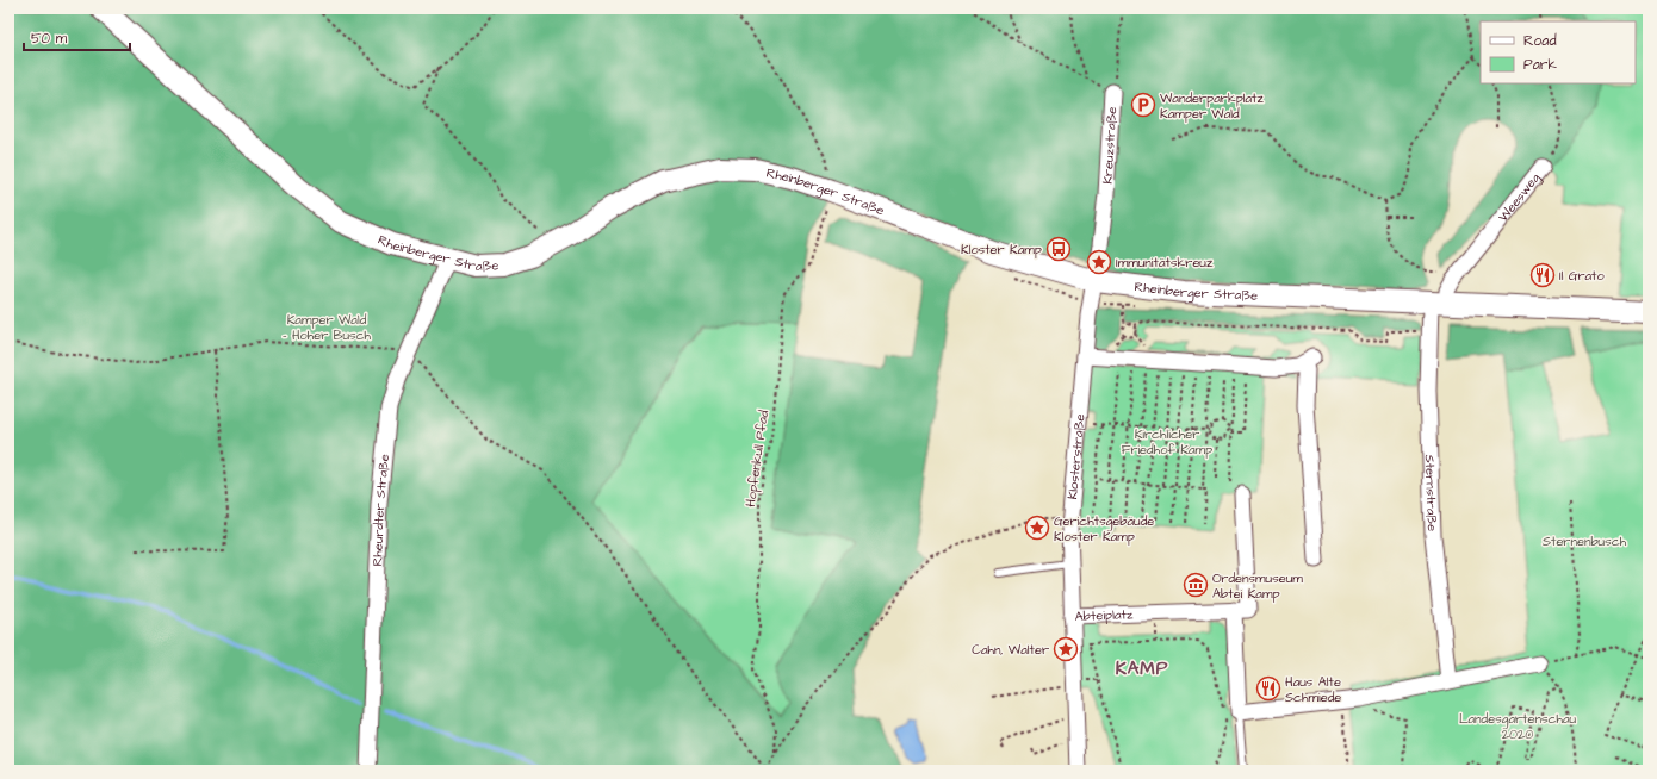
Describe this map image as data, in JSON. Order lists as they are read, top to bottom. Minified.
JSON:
{"streets":{"main road":["Rheinberger Straße"],"street":["Kreuzstraße","Weesweg","Klosterstraße","Sternstraße","Rheurdter Straße","Abteiplatz"],"path":["Hopfenkull Pfad"]},"crossings":[["Kreuzstraße","Rheinberger Straße"],["Kreuzstraße","Klosterstraße"],["Rheinberger Straße","Weesweg"],["Rheinberger Straße","Klosterstraße"],["Rheinberger Straße","Hopfenkull Pfad"],["Rheinberger Straße","Sternstraße"],["Rheinberger Straße","Rheurdter Straße"],["Weesweg","Sternstraße"],["Klosterstraße","Abteiplatz"]],"districts":["KAMP"],"parks":["Kamper Wald - Hoher Busch","Kirchlicher Friedhof Kamp","Sternenbusch","Landesgartenschau 2020"],"places":{"parking":["Wanderparkplatz Kamper Wald"],"bus stop":["Kloster Kamp"],"place":["Immunitätskreuz","Gerichtsgebäude Kloster Kamp","Cahn, Walter"],"restaurant":["Il Grato","Haus Alte Schmiede"],"museum":["Ordensmuseum Abtei Kamp"]},"legend":["Road","Park"],"scale_bar":"50 m"}
